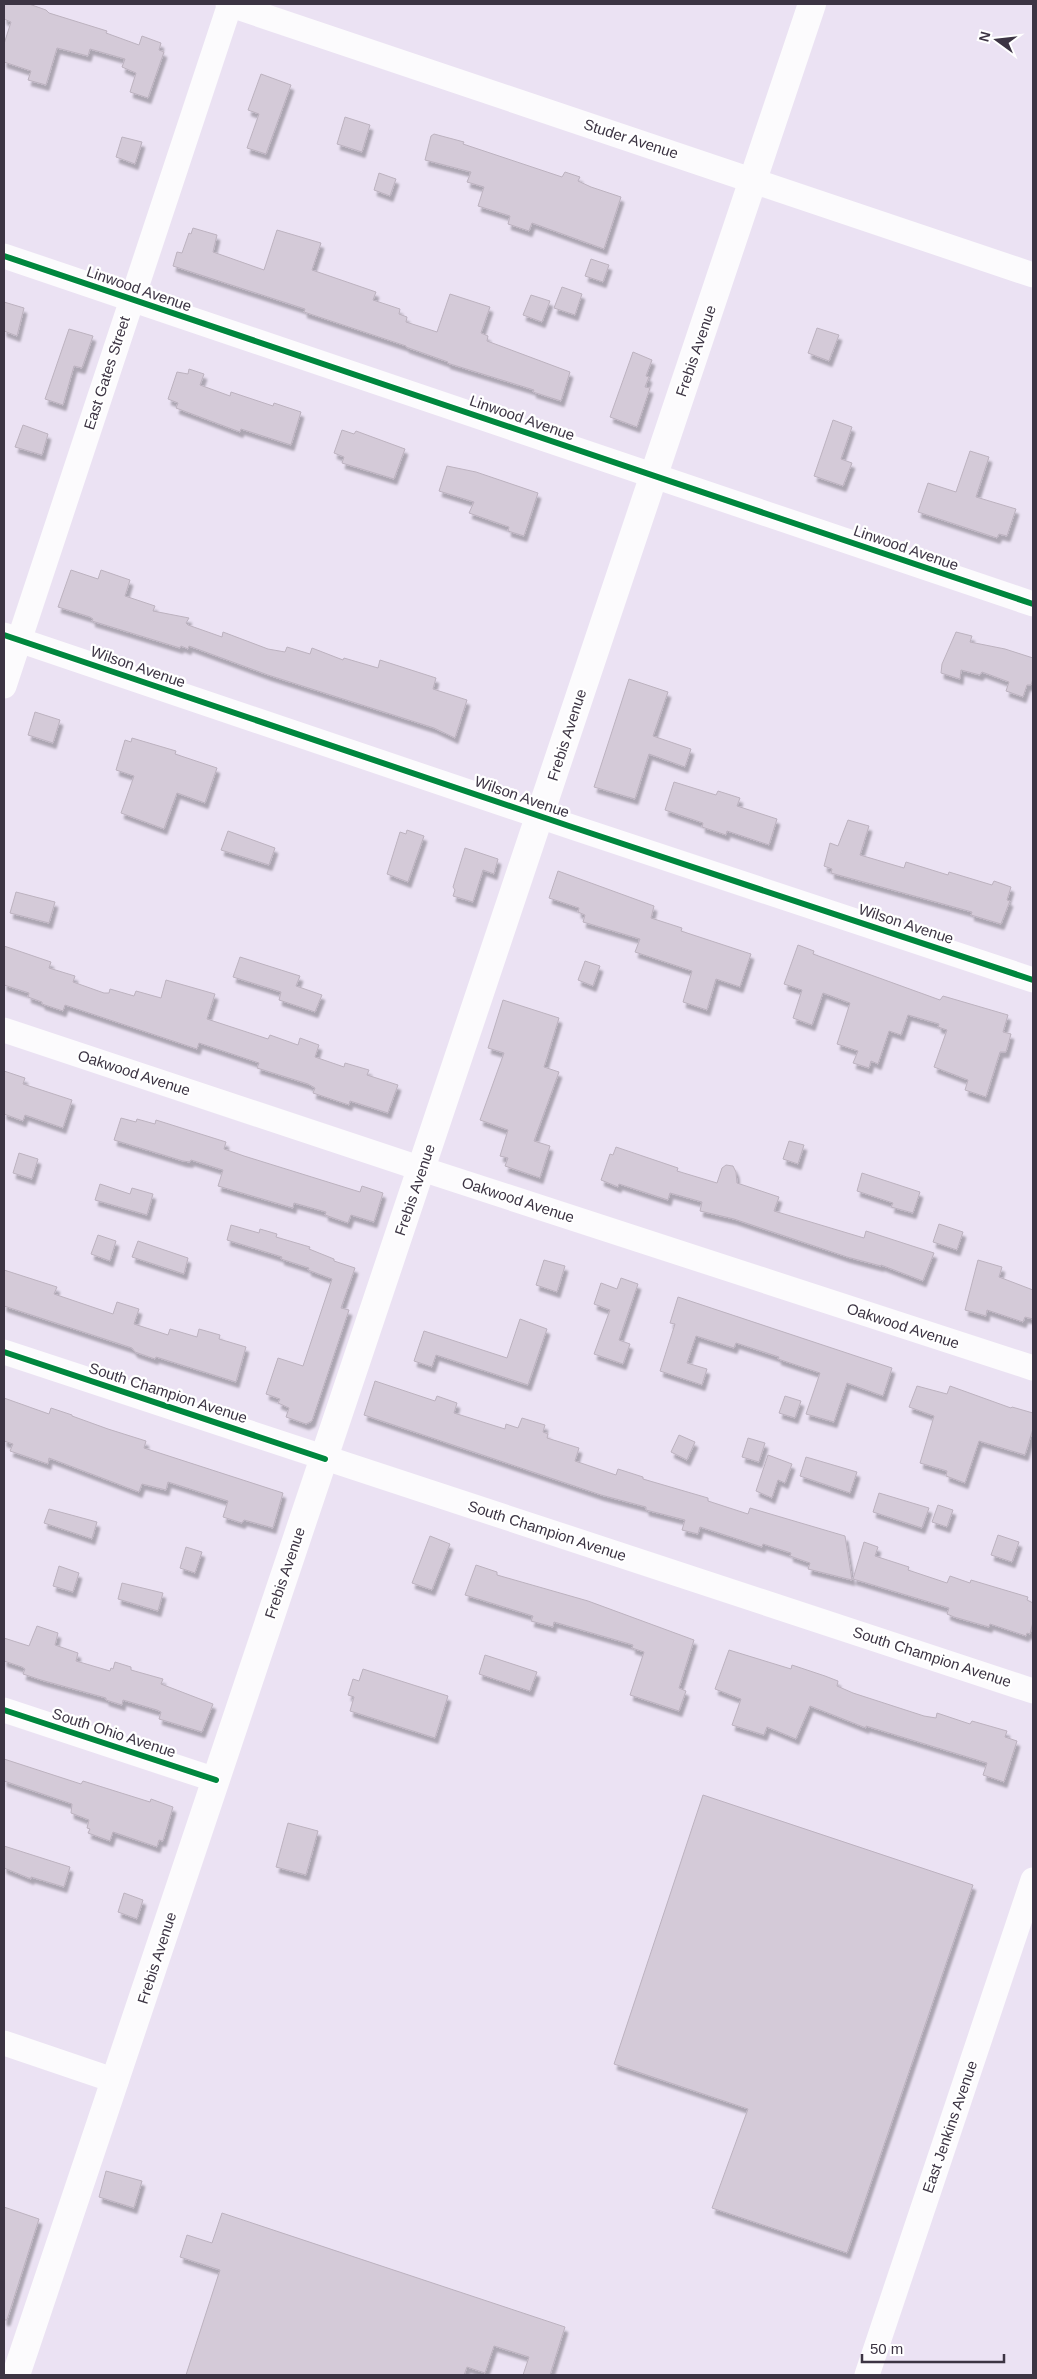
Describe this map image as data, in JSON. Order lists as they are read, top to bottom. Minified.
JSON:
{"streets":{"main road":["Frebis Avenue"],"street":["Studer Avenue","Linwood Avenue","East Gates Street","Wilson Avenue","Oakwood Avenue","South Champion Avenue","South Ohio Avenue","East Jenkins Avenue"]},"crossings":[["Studer Avenue","Frebis Avenue"],["Studer Avenue","East Gates Street"],["Linwood Avenue","Frebis Avenue"],["Linwood Avenue","East Gates Street"],["Frebis Avenue","Wilson Avenue"],["Frebis Avenue","Oakwood Avenue"],["Frebis Avenue","South Champion Avenue"],["Frebis Avenue","South Ohio Avenue"],["East Gates Street","Wilson Avenue"]],"scale_bar":"50 m","north":"left"}
